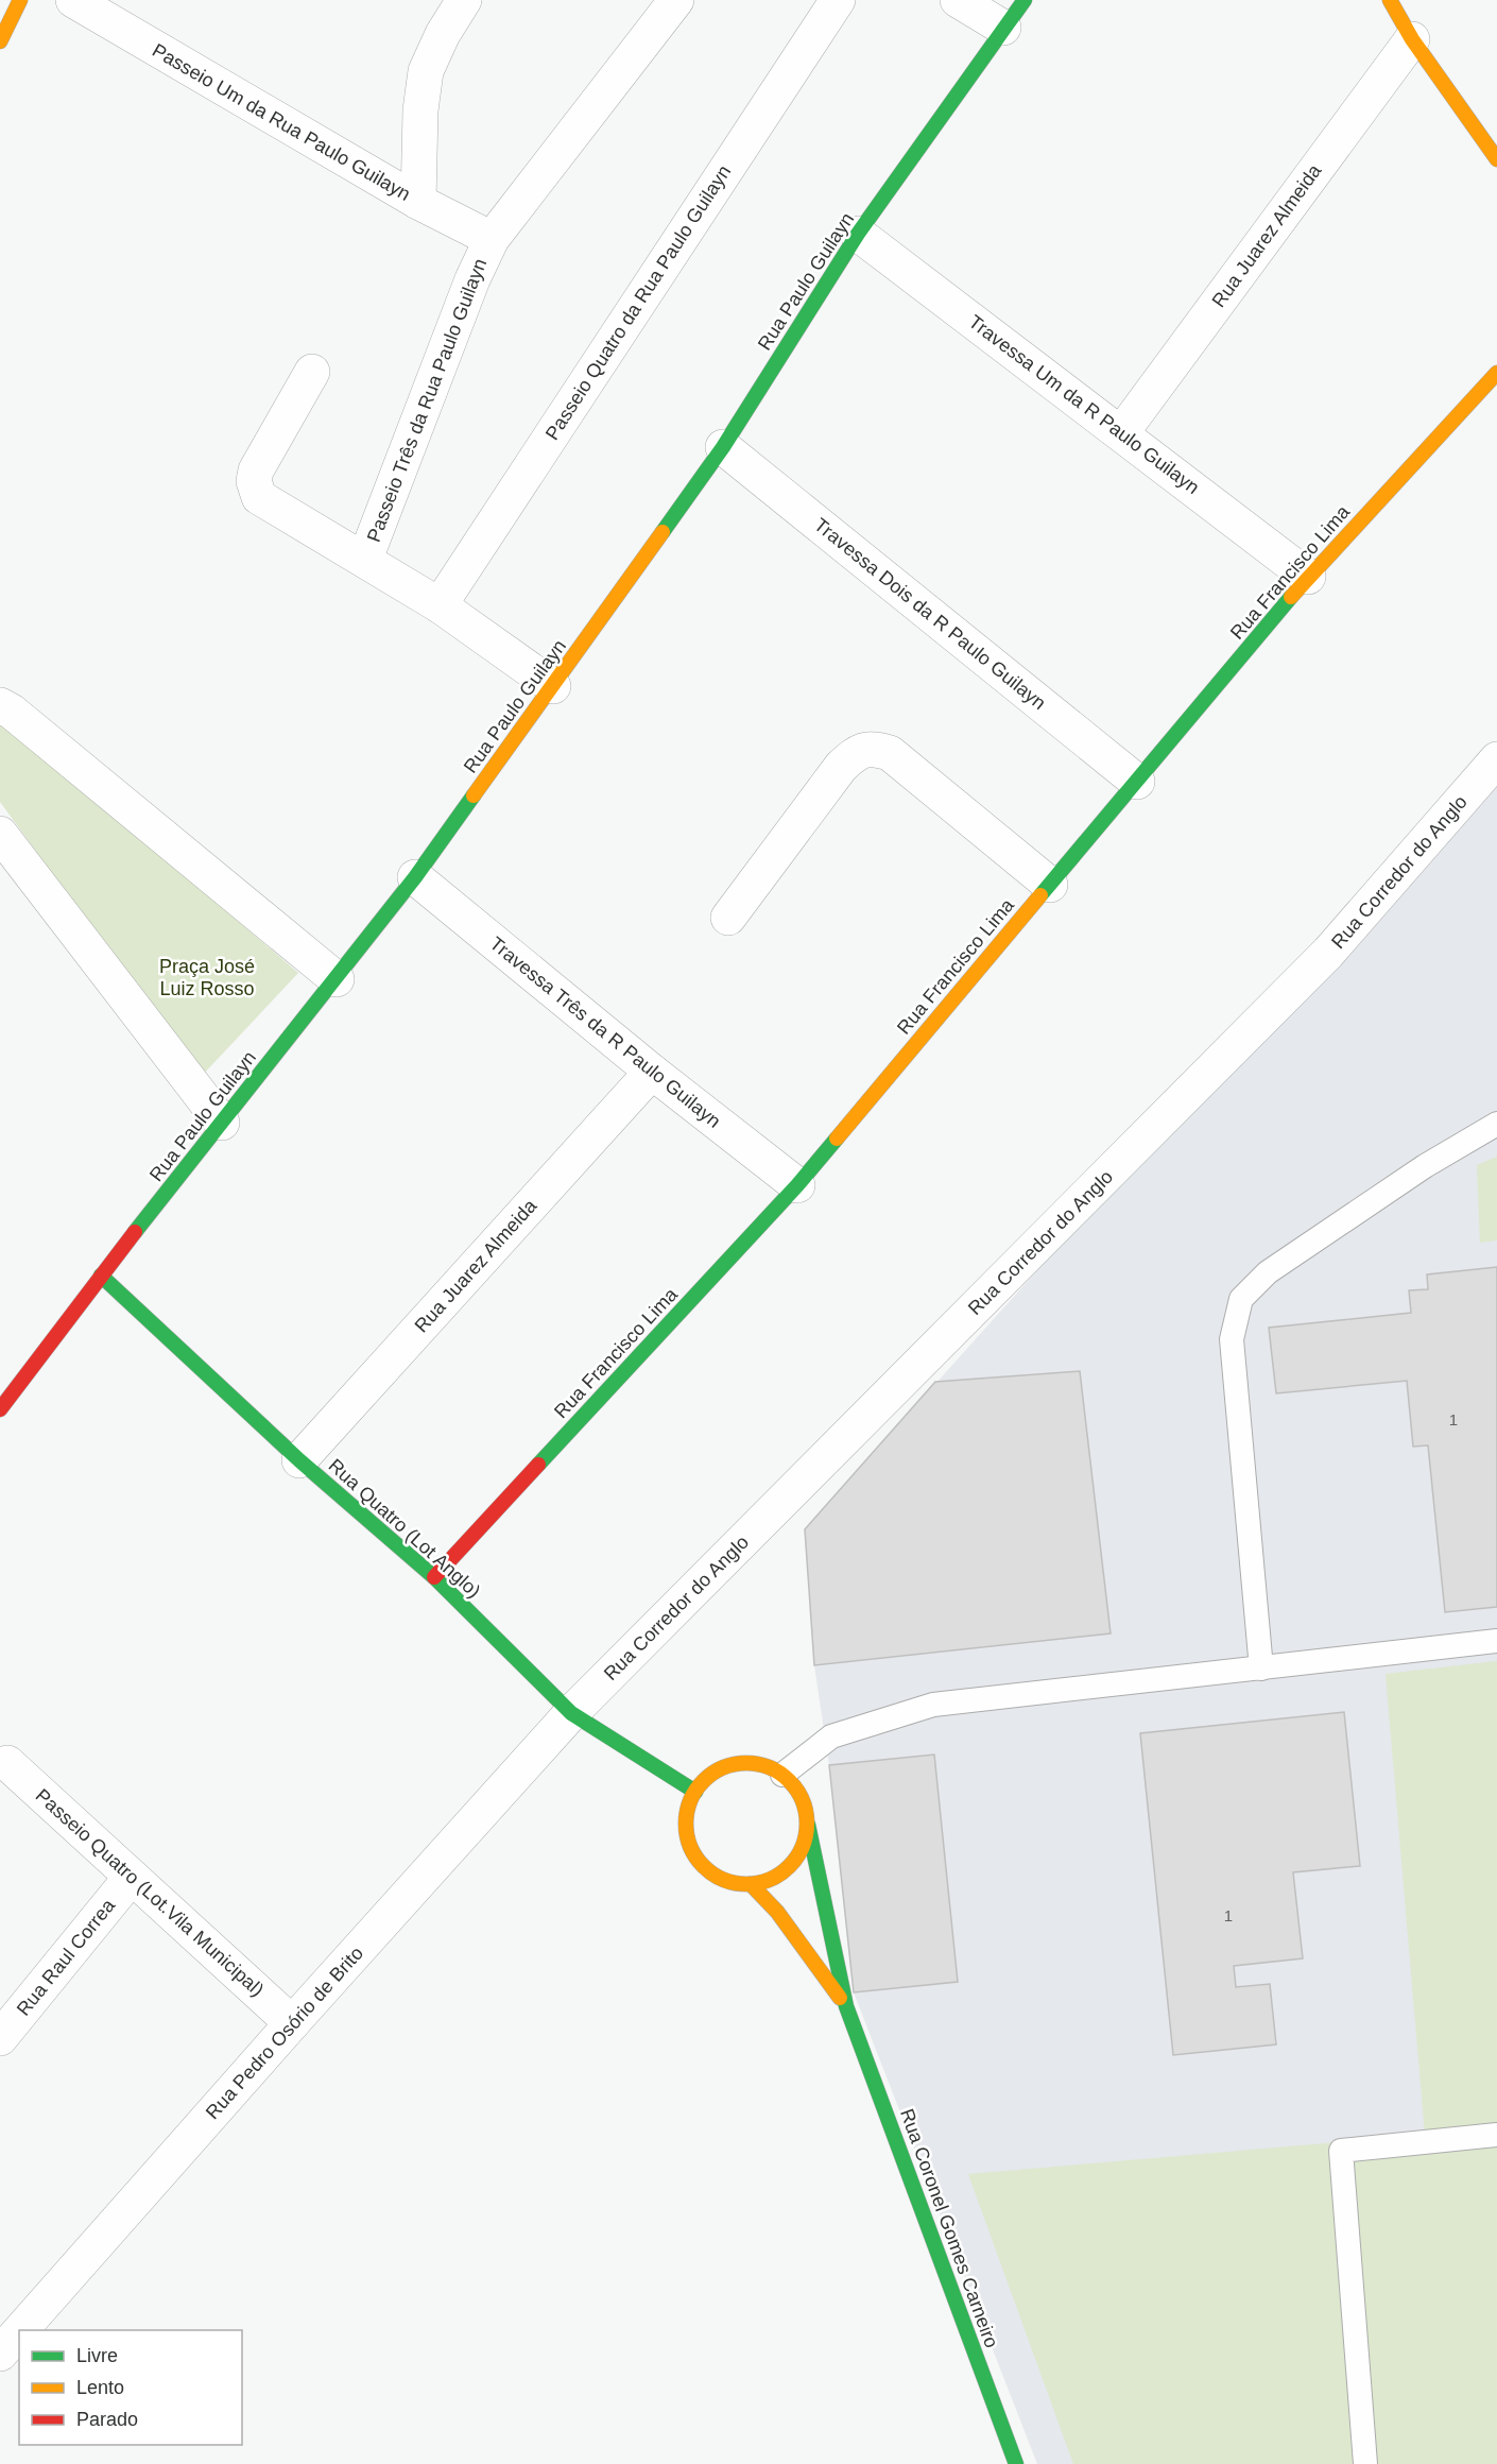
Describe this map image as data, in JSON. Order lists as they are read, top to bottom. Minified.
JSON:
{"streets":{"street":["Passeio Um da Rua Paulo Guilayn","Rua Juarez Almeida","Rua Paulo Guilayn","Passeio Quatro da Rua Paulo Guilayn","Passeio Três da Rua Paulo Guilayn","Travessa Um da R Paulo Guilayn","Rua Francisco Lima","Travessa Dois da R Paulo Guilayn","Rua Corredor do Anglo","Travessa Três da R Paulo Guilayn","Rua Quatro (Lot Anglo)","Passeio Quatro (Lot.Vila Municipal)","Rua Raul Correa","Rua Pedro Osório de Brito","Rua Coronel Gomes Carneiro"]},"crossings":[["Passeio Um da Rua Paulo Guilayn","Passeio Três da Rua Paulo Guilayn"],["Rua Juarez Almeida","Travessa Um da R Paulo Guilayn"],["Rua Juarez Almeida","Travessa Três da R Paulo Guilayn"],["Rua Juarez Almeida","Rua Quatro (Lot Anglo)"],["Rua Paulo Guilayn","Travessa Um da R Paulo Guilayn"],["Rua Paulo Guilayn","Travessa Dois da R Paulo Guilayn"],["Rua Paulo Guilayn","Travessa Três da R Paulo Guilayn"],["Rua Paulo Guilayn","Rua Quatro (Lot Anglo)"],["Travessa Um da R Paulo Guilayn","Rua Francisco Lima"],["Rua Francisco Lima","Travessa Dois da R Paulo Guilayn"],["Rua Francisco Lima","Travessa Três da R Paulo Guilayn"],["Rua Francisco Lima","Rua Quatro (Lot Anglo)"],["Rua Corredor do Anglo","Rua Quatro (Lot Anglo)"],["Rua Corredor do Anglo","Rua Pedro Osório de Brito"],["Rua Quatro (Lot Anglo)","Rua Pedro Osório de Brito"],["Rua Quatro (Lot Anglo)","Rua Coronel Gomes Carneiro"],["Passeio Quatro (Lot.Vila Municipal)","Rua Raul Correa"],["Passeio Quatro (Lot.Vila Municipal)","Rua Pedro Osório de Brito"]],"parks":["Praça José Luiz Rosso"],"house_numbers":["1","1"],"legend":["Livre","Lento","Parado"]}
